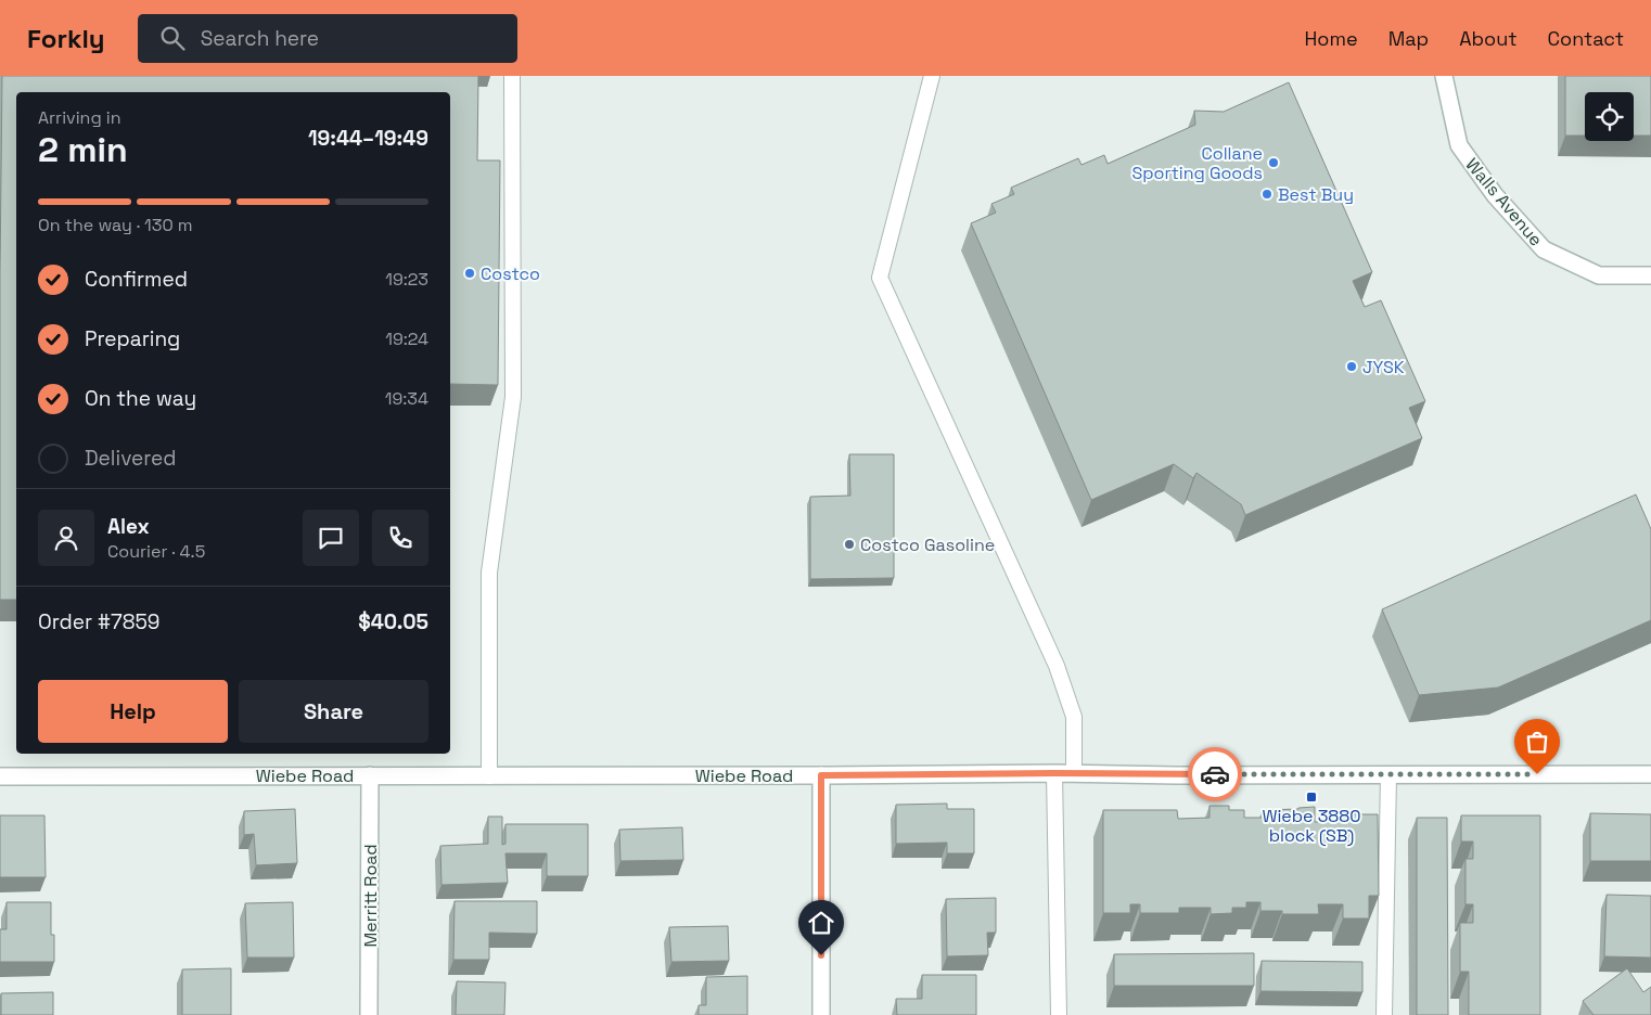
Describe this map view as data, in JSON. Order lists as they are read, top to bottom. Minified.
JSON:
{"streets":{"street":["Walls Avenue","Wiebe Road","Merritt Road"]},"crossings":[["Wiebe Road","Merritt Road"]],"places":{"other":["Collane Sporting Goods","Best Buy","Costco","JYSK","Costco Gasoline"],"transit":["Wiebe 3880 block (SB)"]},"page":{"header":"Forkly","search":"Search here","nav":["Home","Map","About","Contact"],"heading":["2 min","Arriving in","19:44–19:49"],"panel":["Alex","Courier · 4.5","Order #7859","$40.05"],"bar":"On the way · 130 m","list":[["Confirmed","19:23"],["Preparing","19:24"],["On the way","19:34"],"Delivered"],"buttons":["Help","Share"]}}
